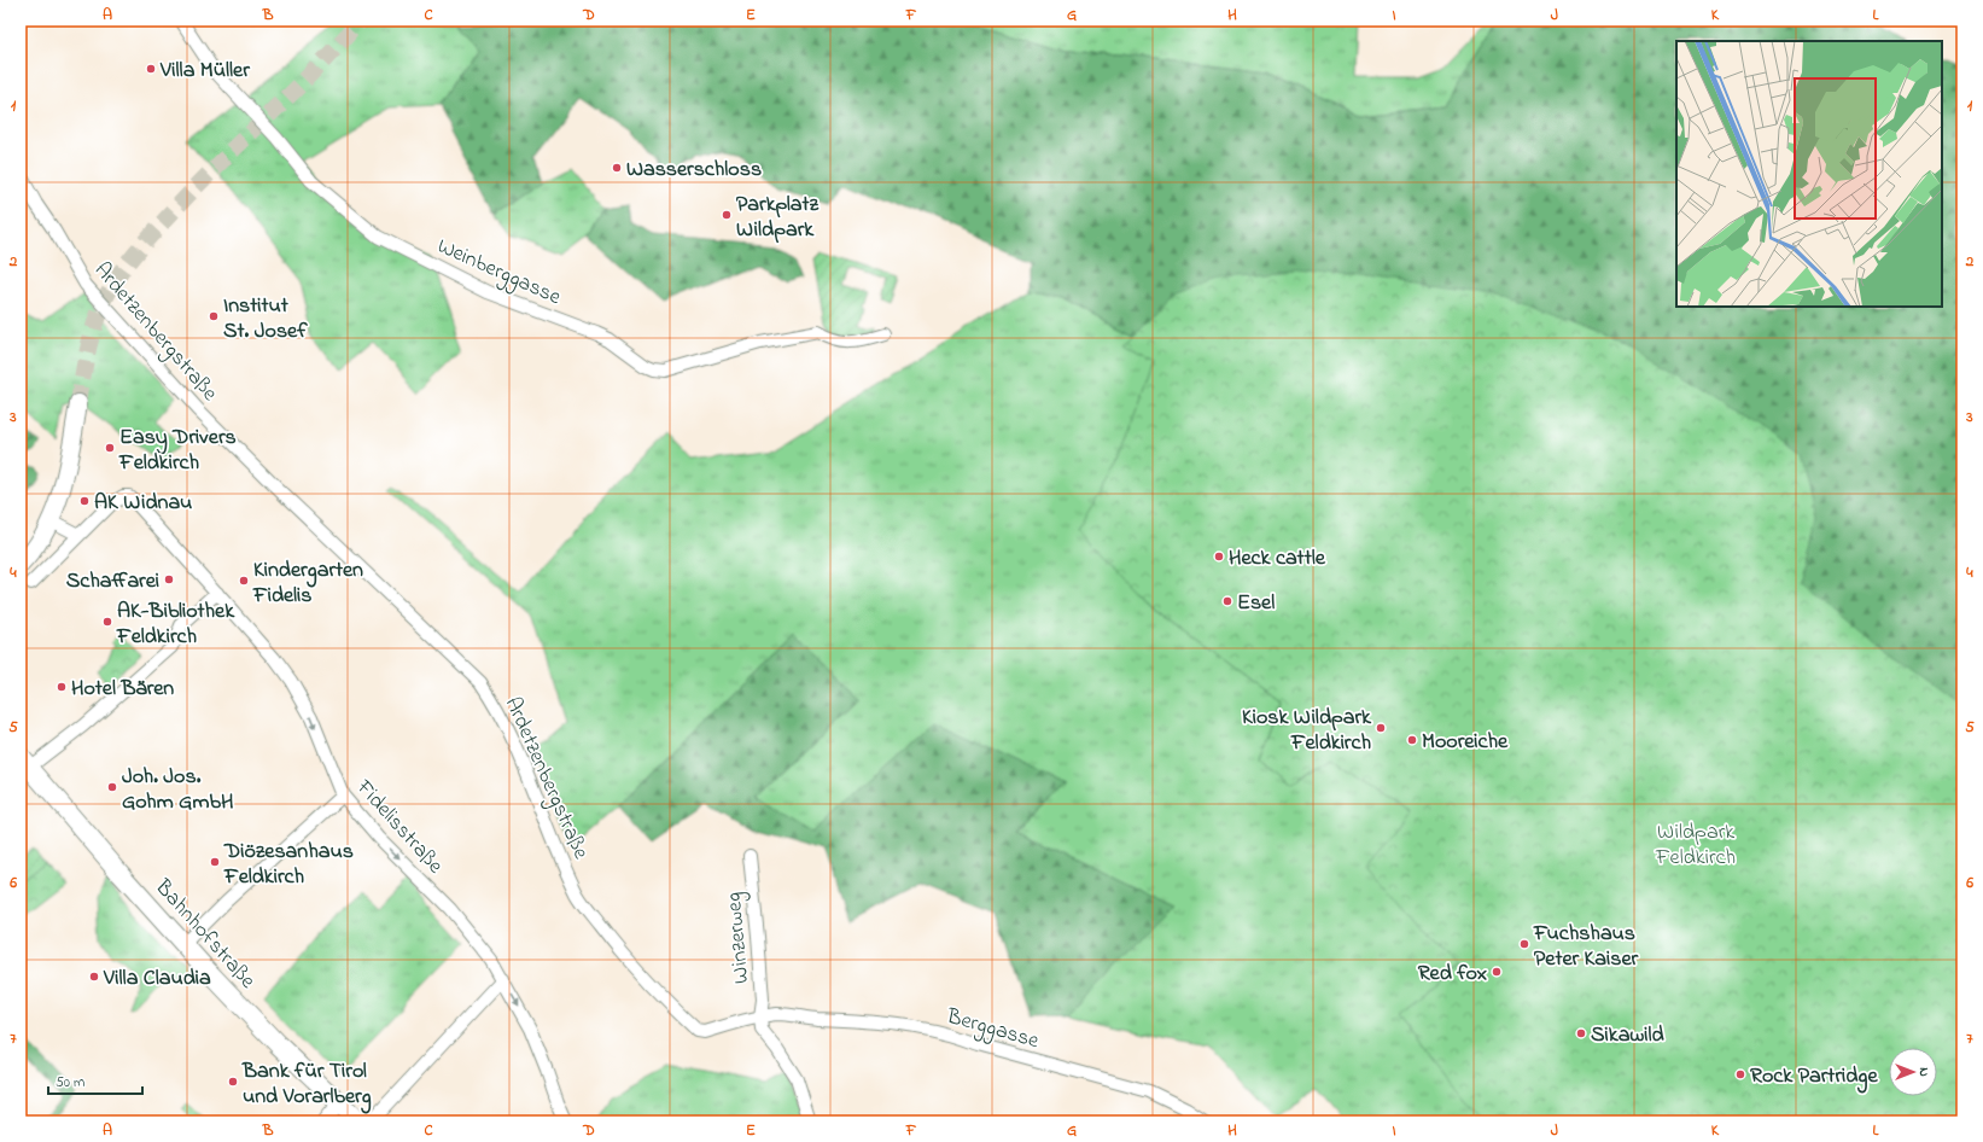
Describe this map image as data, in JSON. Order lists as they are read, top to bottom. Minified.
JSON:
{"streets":{"main road":["Bahnhofstraße"],"street":["Weinberggasse","Ardetzenbergstraße","Fidelisstraße","Winzerweg","Berggasse"]},"crossings":[["Ardetzenbergstraße","Winzerweg"],["Ardetzenbergstraße","Berggasse"],["Winzerweg","Berggasse"]],"one_way":["Fidelisstraße"],"parks":["Wildpark Feldkirch"],"places":["Villa Müller","Wasserschloss","Parkplatz Wildpark","Institut St. Josef","Easy Drivers Feldkirch","AK Widnau","Heck cattle","Schaffarei","Kindergarten Fidelis","Esel","AK-Bibliothek Feldkirch","Hotel Bären","Kiosk Wildpark Feldkirch","Mooreiche","Joh. Jos. Gohm GmbH","Diözesanhaus Feldkirch","Fuchshaus Peter Kaiser","Red fox","Villa Claudia","Sikawild","Rock Partridge","Bank für Tirol und Vorarlberg"],"scale_bar":"50 m","north":"right","grid":{"columns":["A","B","C","D","E","F","G","H","I","J","K","L"],"rows":["1","2","3","4","5","6","7"]}}
